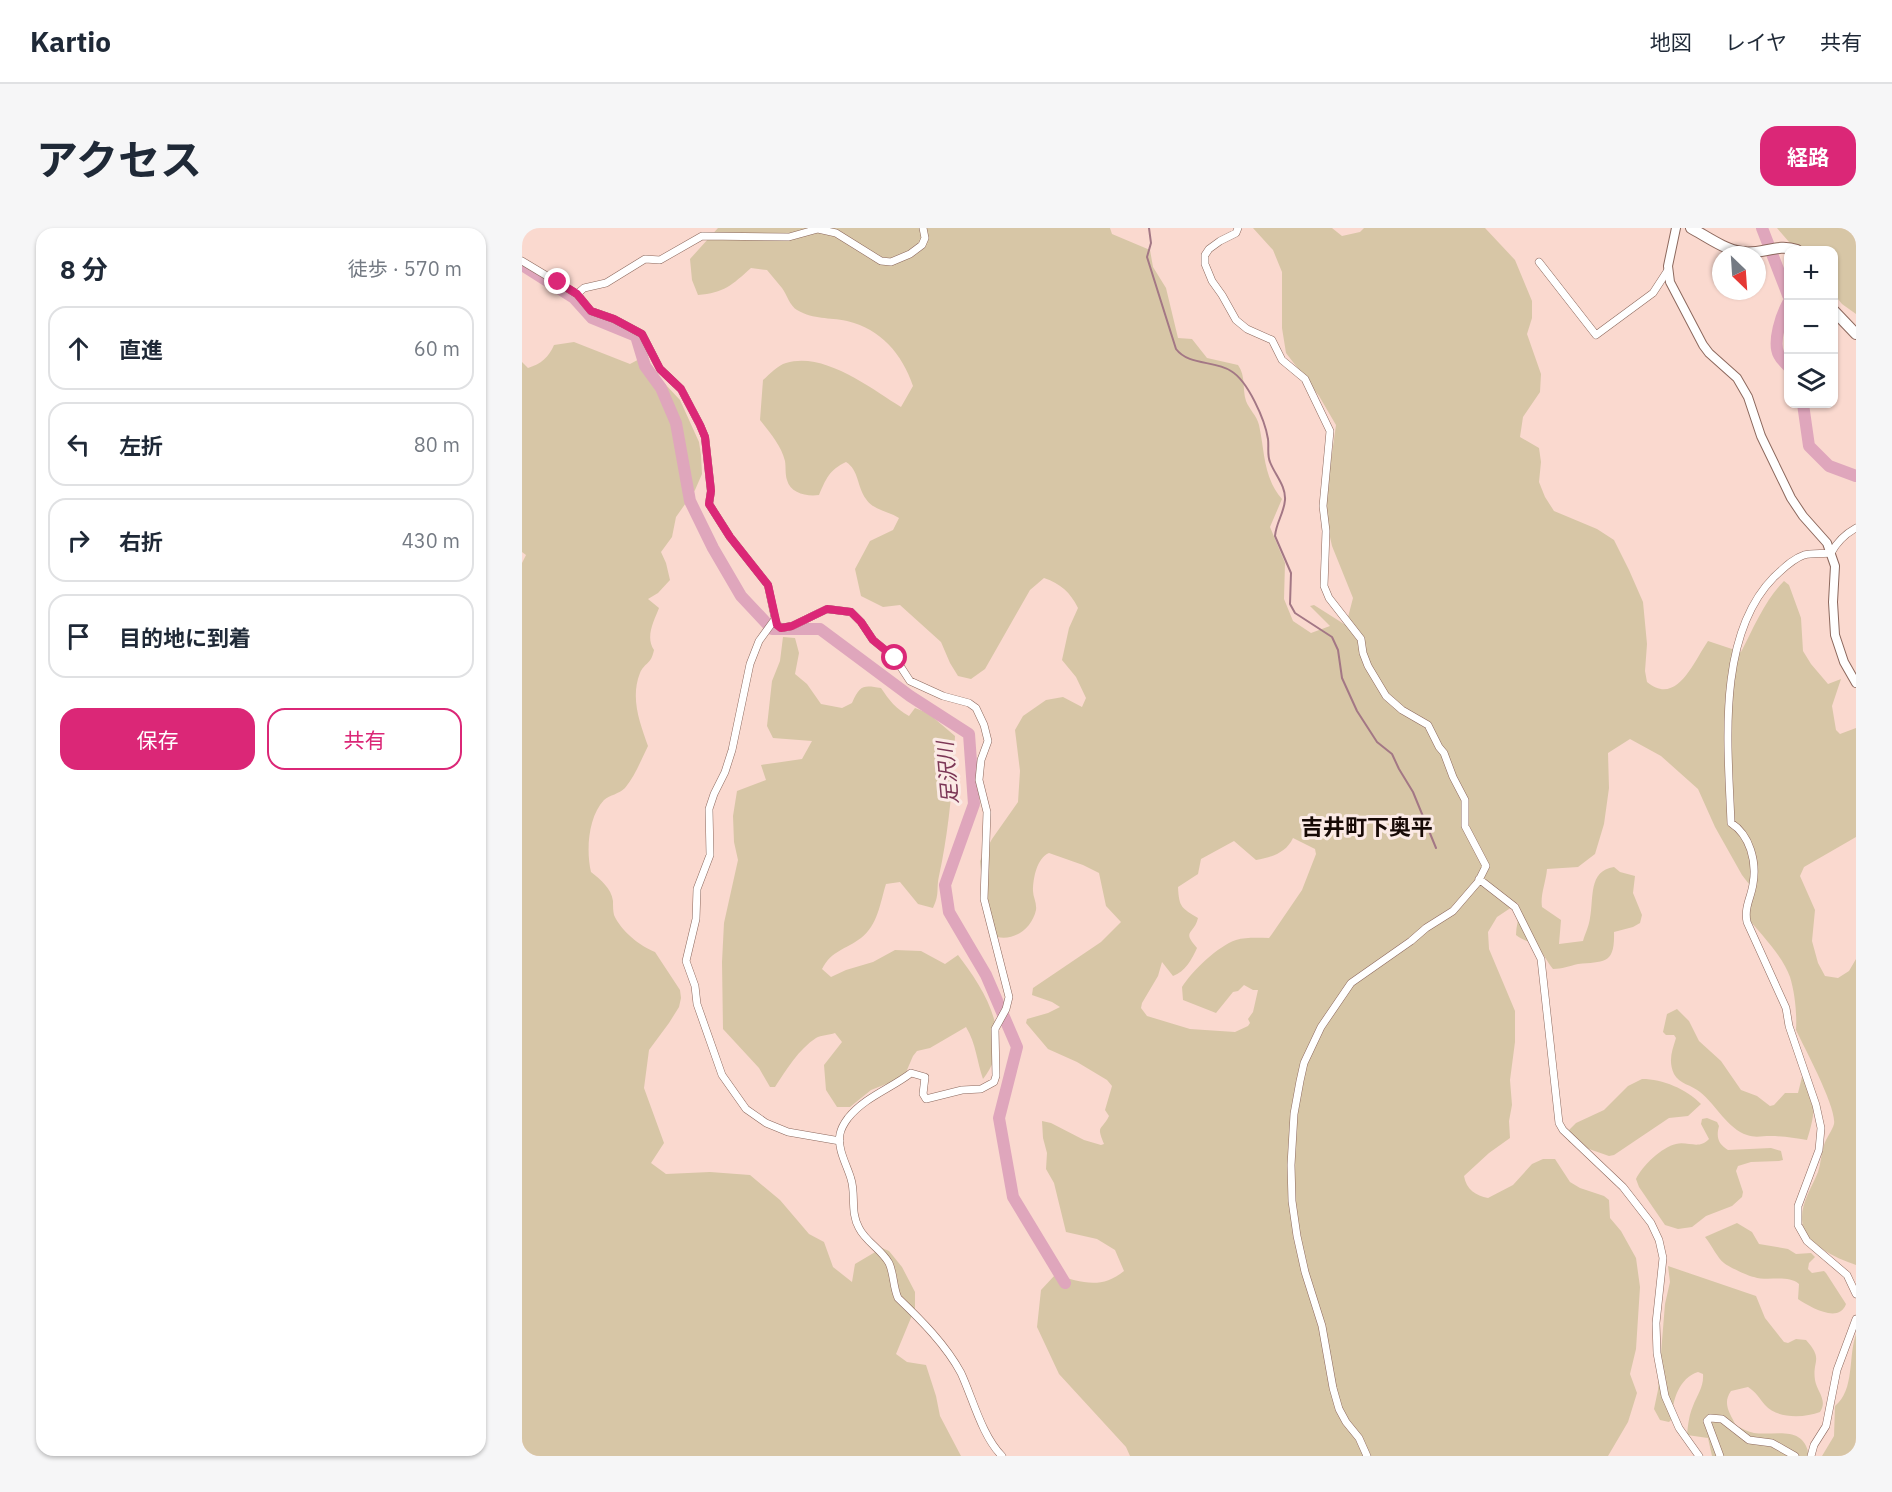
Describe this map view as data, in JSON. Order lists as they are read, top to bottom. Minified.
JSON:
{"districts":["吉井町下奥平"],"water":["足沢川"],"north":"bottom right","page":{"header":"Kartio","nav":["地図","レイヤ","共有"],"title":"アクセス","buttons":["経路",["保存","共有"]],"heading":["8 分","徒歩 · 570 m"],"map_buttons":["+","−"],"list":[["直進","60 m"],["左折","80 m"],["右折","430 m"],"目的地に到着"]}}
